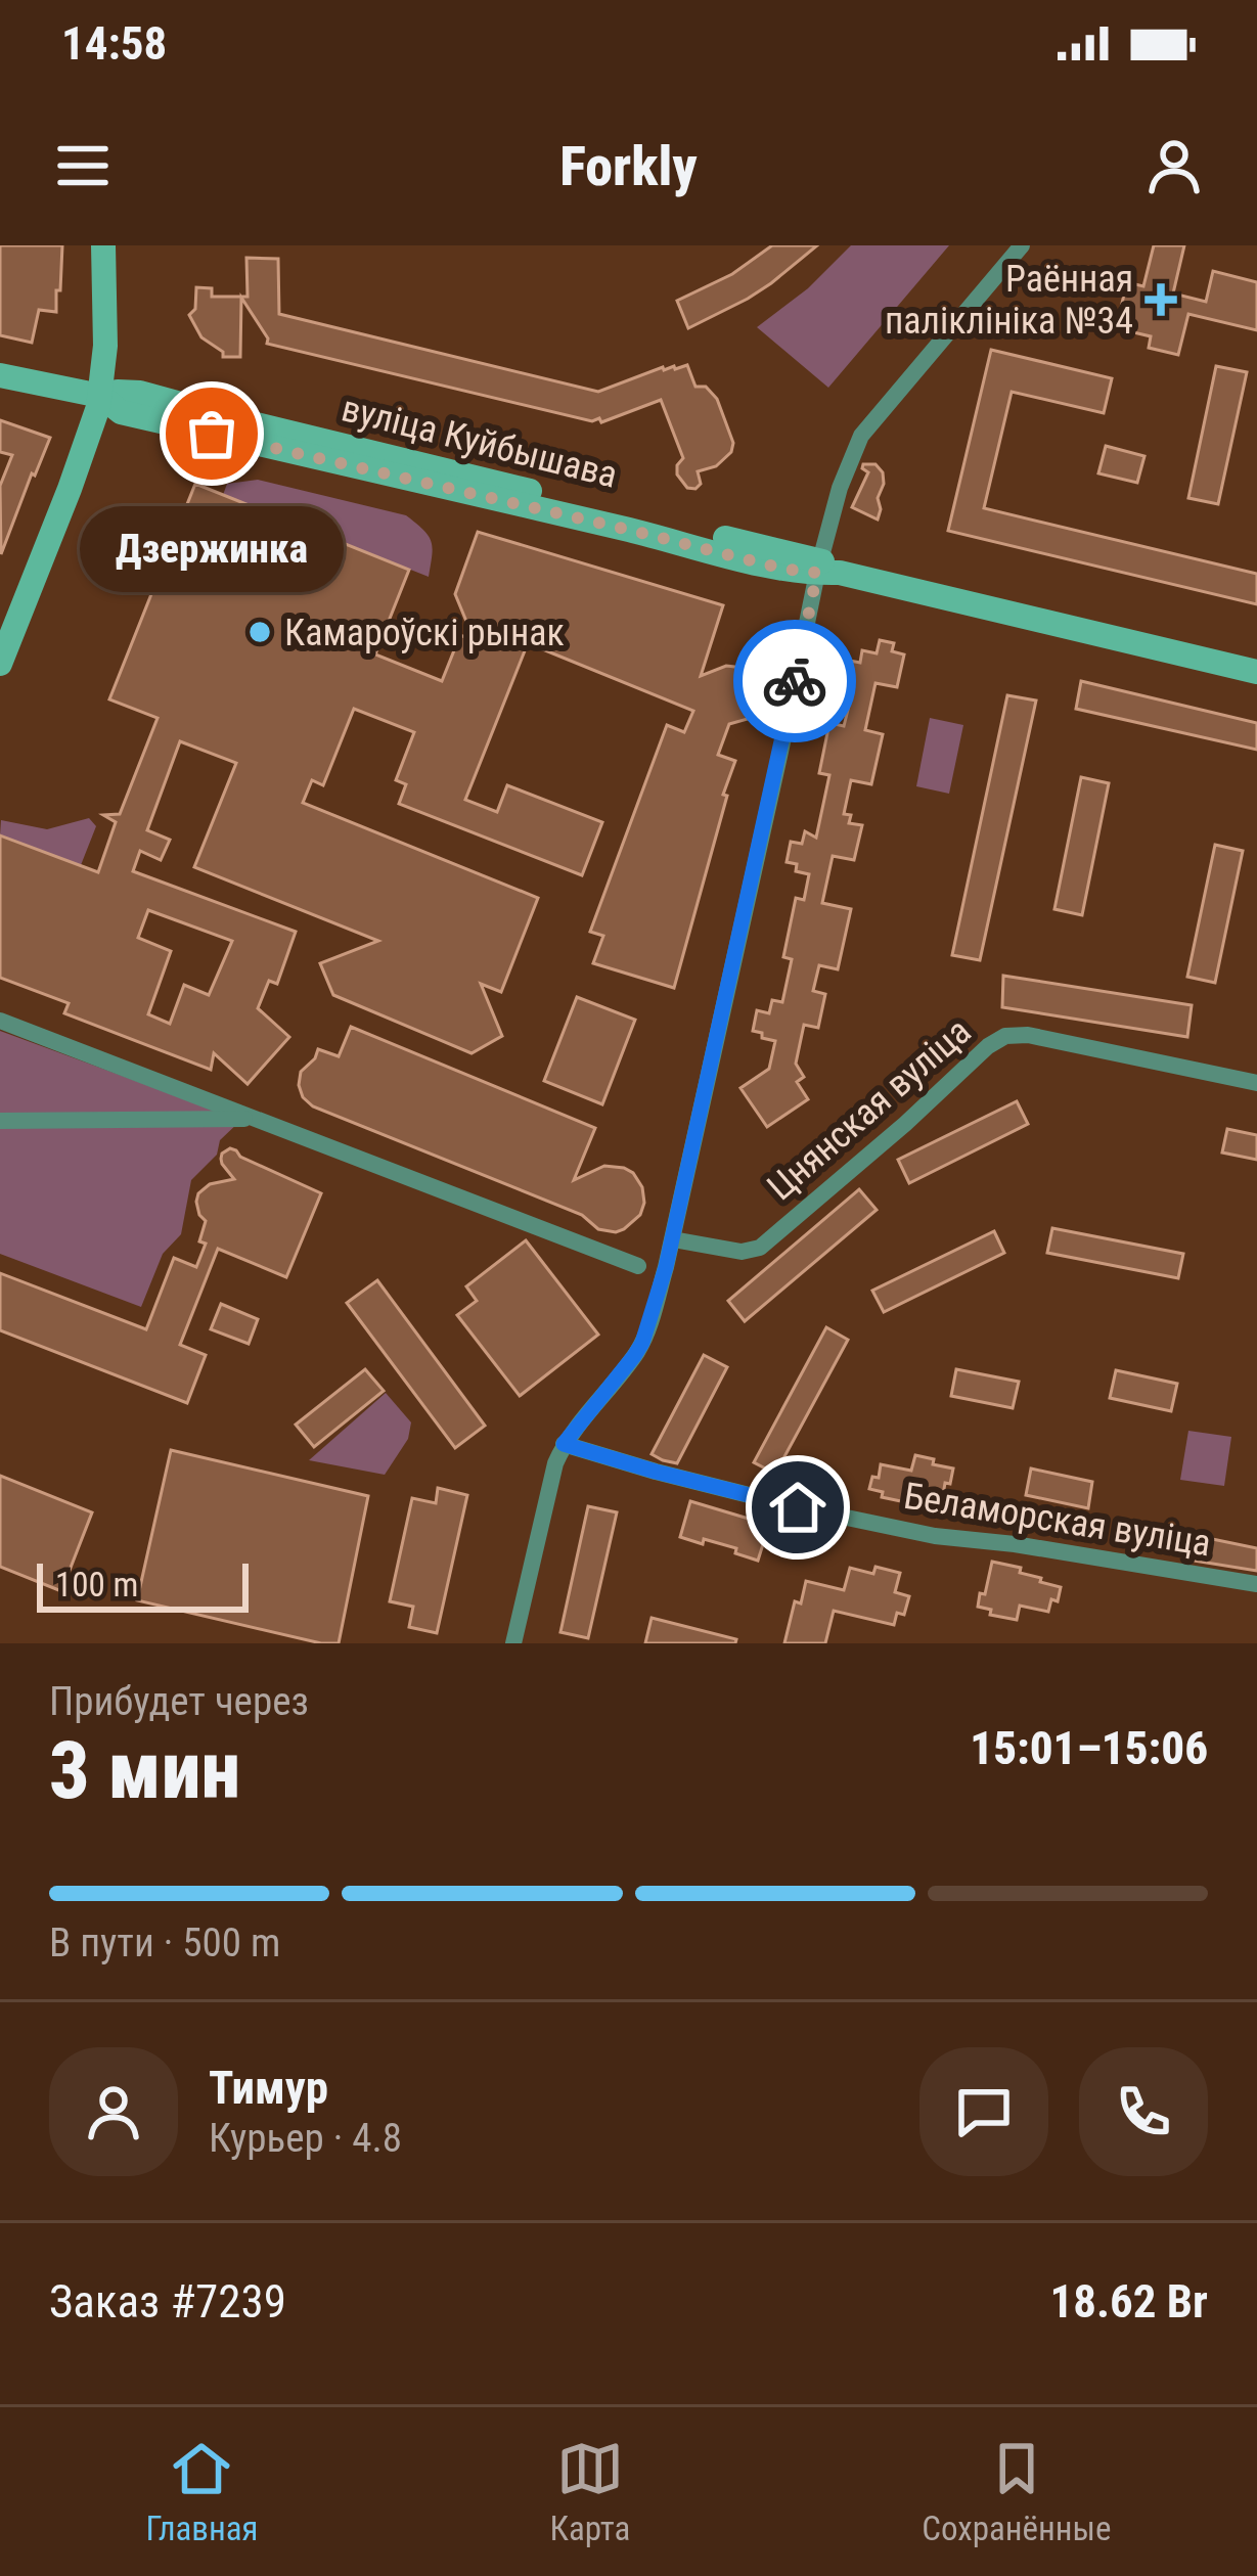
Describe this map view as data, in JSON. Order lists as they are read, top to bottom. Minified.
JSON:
{"streets":{"main road":["вуліца Куйбышава"],"street":["Цнянская вуліца","Беламорская вуліца"]},"places":{"health":["Раённая паліклініка №34"],"other":["Дзержинка","Камароўскі рынак"]},"scale_bar":"100 m","page":{"status":"14:58","header":"Forkly","bubble":"Дзержинка","scale":"100 m","heading":["3 мин","Прибудет через","15:01–15:06"],"panel":["Тимур","Курьер · 4.8","Заказ #7239","18.62 Br"],"bar":"В пути · 500 m","tabs":["Главная","Карта","Сохранённые"]}}
